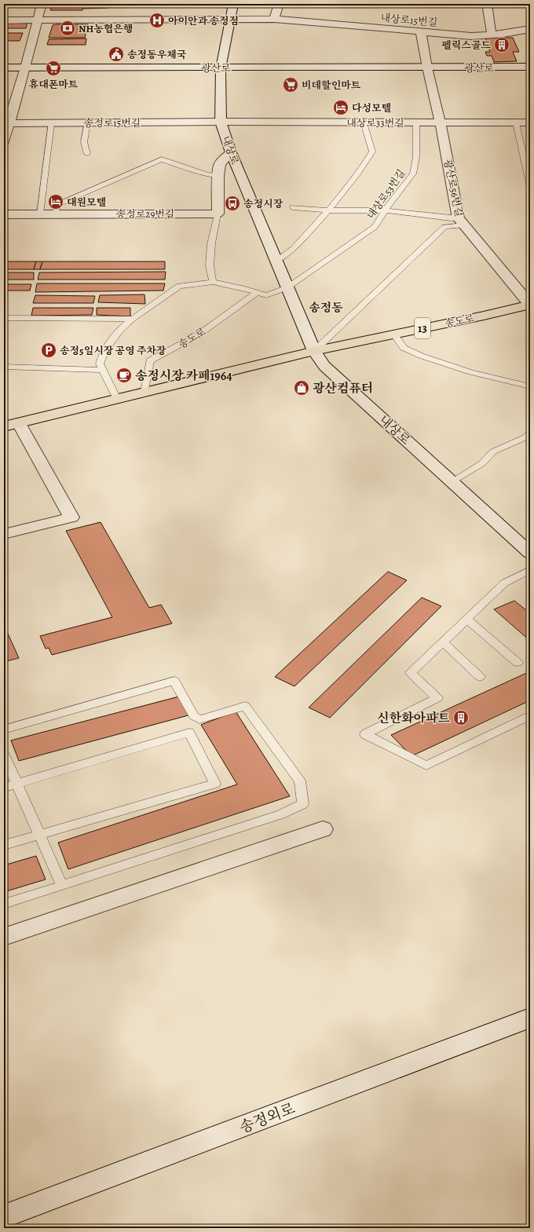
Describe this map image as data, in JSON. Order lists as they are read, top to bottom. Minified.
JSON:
{"streets":{"main road":["송도로","13"],"street":["내상로15번길","광산로","송정로15번길","내상로33번길","내상로","광산로56번길","송정로29번길","송정외로"],"lane":["내상로53번길"]},"crossings":[["내상로15번길","내상로"],["광산로","내상로"],["광산로","광산로56번길"],["송정로15번길","내상로33번길"],["송정로15번길","내상로"],["내상로33번길","내상로"],["내상로33번길","광산로56번길"],["내상로33번길","내상로53번길"],["내상로","내상로53번길"],["내상로","송정로29번길"],["내상로","송도로"],["광산로56번길","송도로"]],"districts":["송정동"],"places":{"hospital":["아이안과 송정점"],"bank":["NH농협은행"],"building":["펠릭스골드","신한화아파트"],"public building":["송정동우체국"],"supermarket":["휴대폰마트","비데할인마트"],"hotel":["다성모텔","대원모텔"],"bus stop":["송정시장"],"parking":["송정5일시장 공영 주차장"],"cafe":["송정시장 카페1964"],"shop":["광산컴퓨터"]}}
